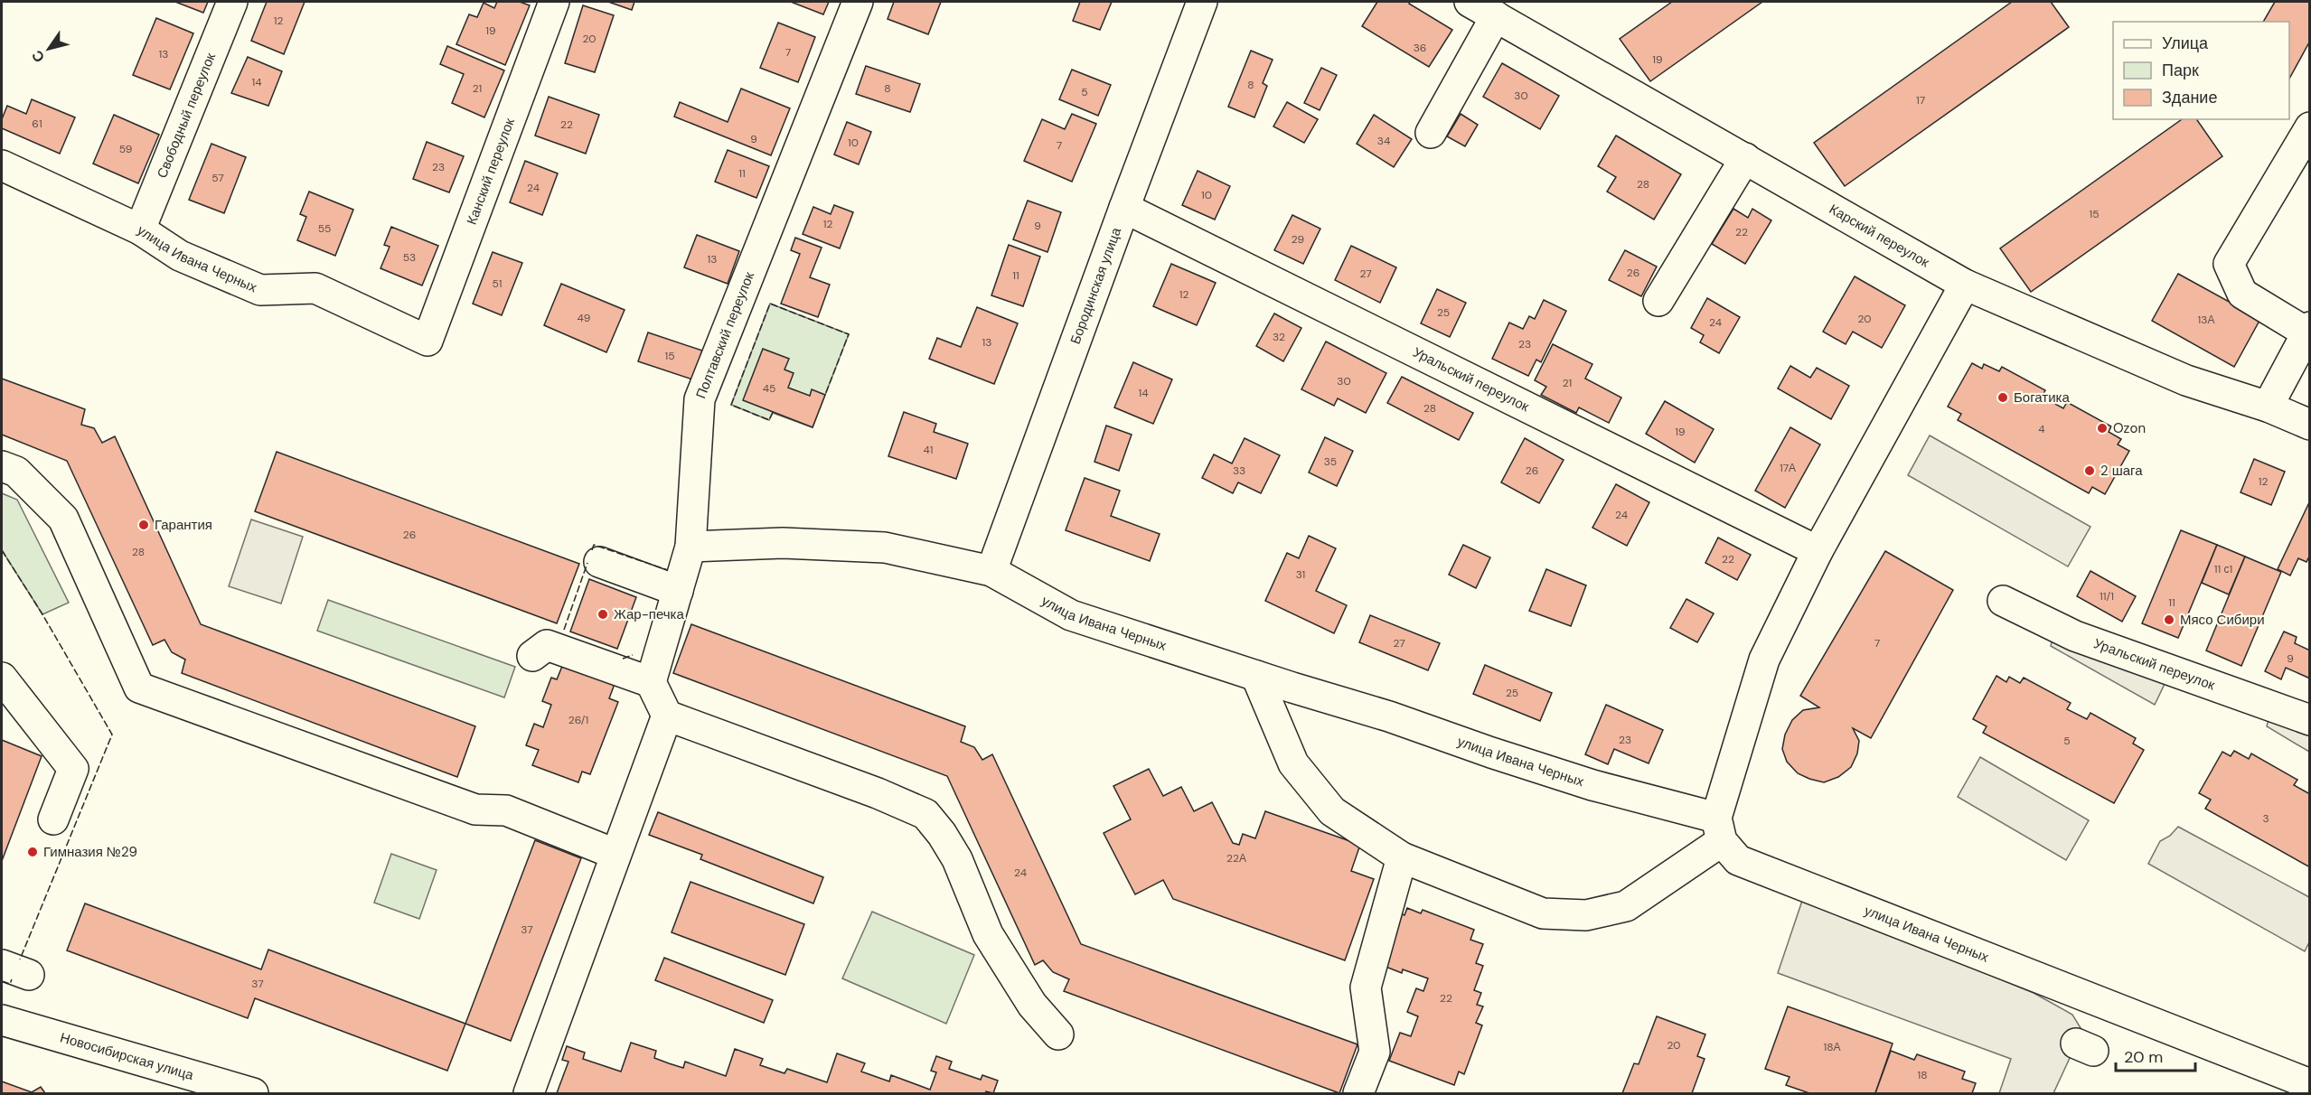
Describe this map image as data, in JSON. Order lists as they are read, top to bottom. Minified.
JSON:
{"streets":{"street":["Свободный переулок","Канский переулок","Карский переулок","улица Ивана Черных","Бородинская улица","Полтавский переулок","Уральский переулок","Новосибирская улица"]},"crossings":[["Свободный переулок","улица Ивана Черных"],["Канский переулок","улица Ивана Черных"],["улица Ивана Черных","Бородинская улица"],["улица Ивана Черных","Полтавский переулок"],["Бородинская улица","Уральский переулок"]],"places":["Богатика","Ozon","2 шага","Гарантия","Жар-печка","Мясо Сибири","Гимназия №29"],"house_numbers":["12","19","20","36","7","13","19","14","8","21","8","5","30","17","61","22","9","34","10","7","59","23","11","57","28","24","10","15","12","9","55","22","29","53","13","26","27","11","51","12","25","49","20","13А","24","32","13","23","15","30","21","45","14","28","4","19","41","35","17А","33","26","12","24","26","28","22","11 с1","31","11/1","11","27","7","9","25","26/1","23","5","3","22А","24","37","37","22","20","18А","18"],"legend":["Улица","Парк","Здание"],"scale_bar":"20 m","north":"bottom left"}
